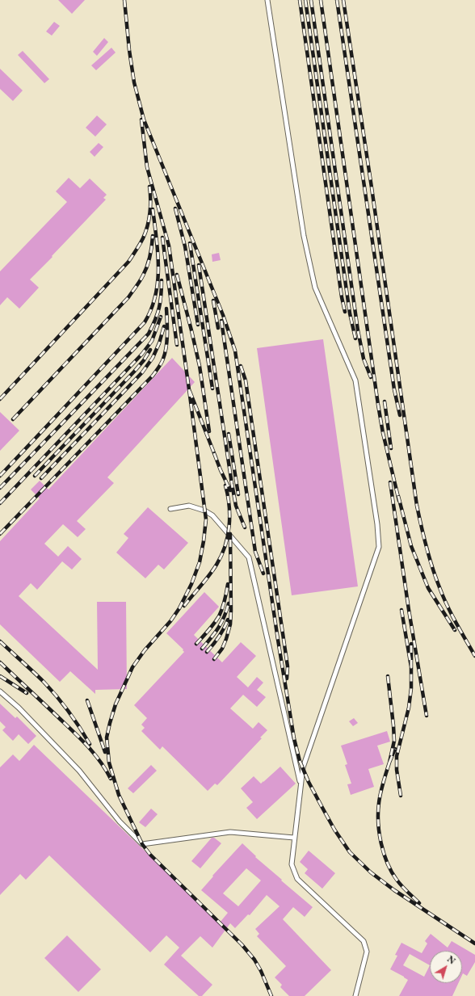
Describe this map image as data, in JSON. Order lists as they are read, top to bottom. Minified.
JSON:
{"north":"top right"}
